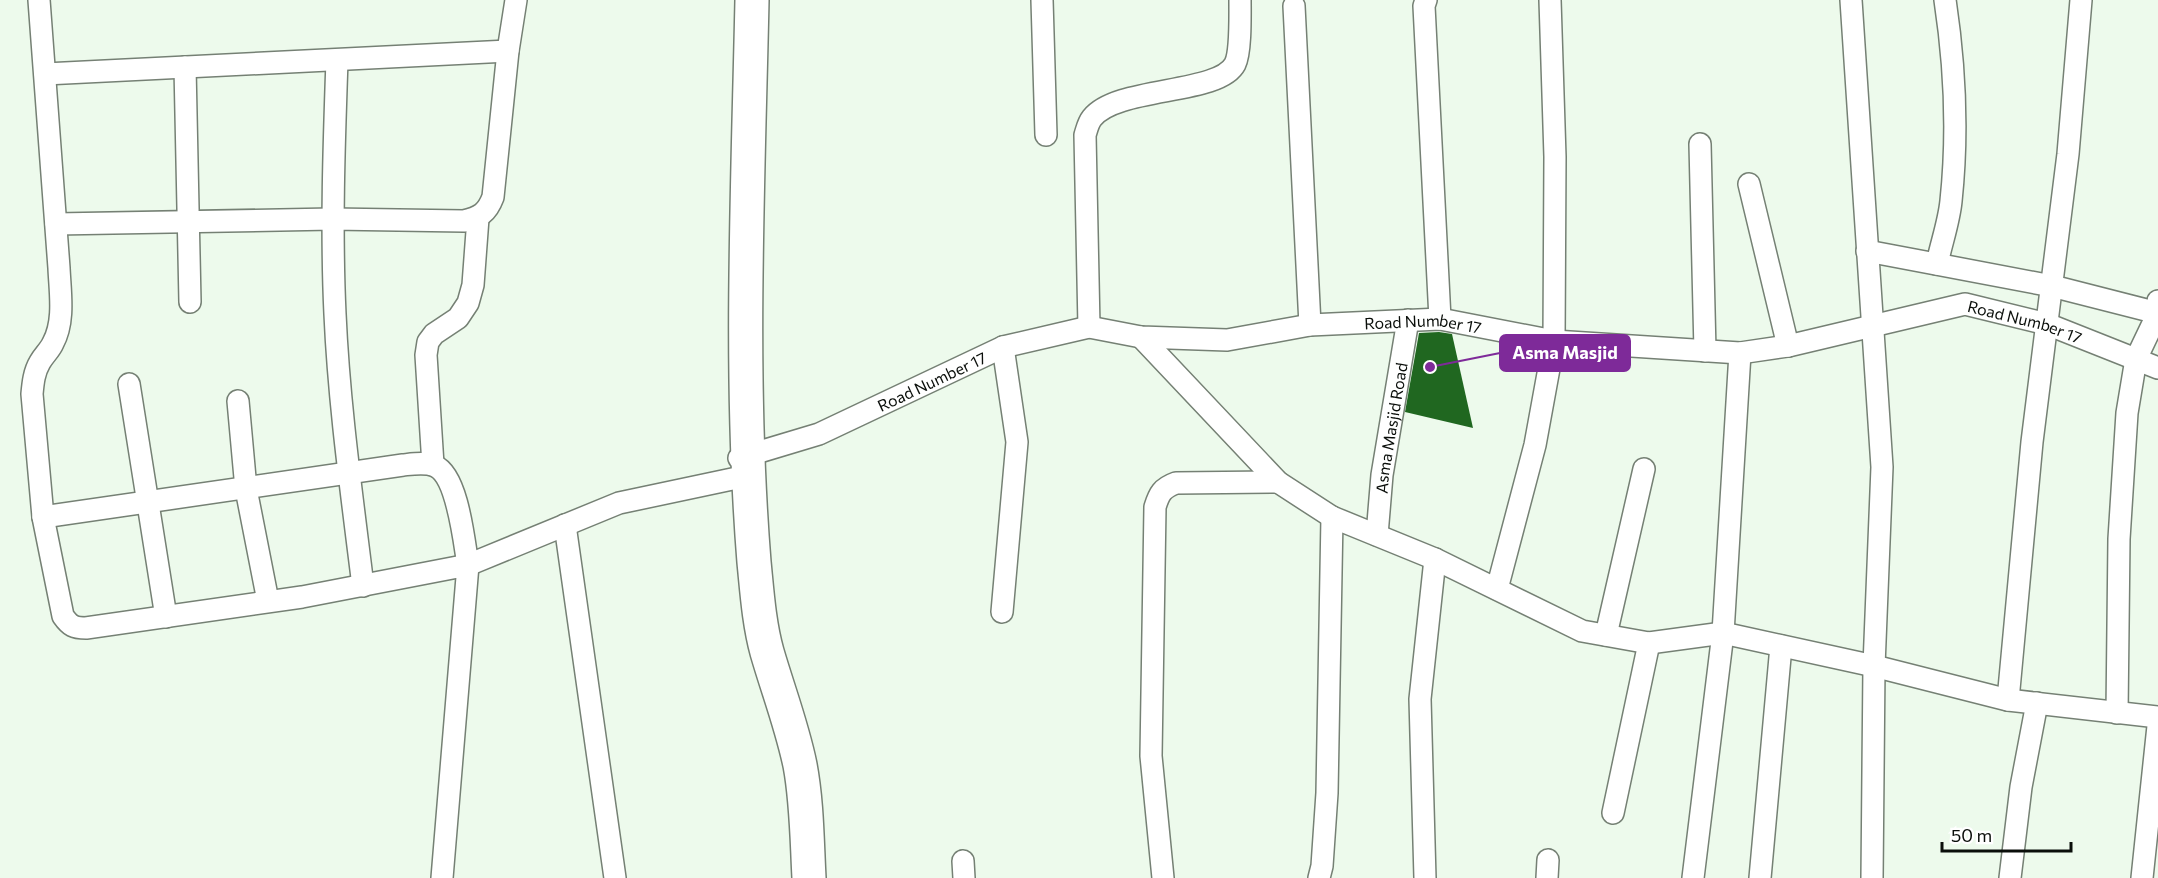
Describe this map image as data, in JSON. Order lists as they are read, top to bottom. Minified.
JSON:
{"streets":{"street":["Road Number 17","Asma Masjid Road"]},"crossings":[["Road Number 17","Asma Masjid Road"]],"places":["Asma Masjid"],"scale_bar":"50 m"}
